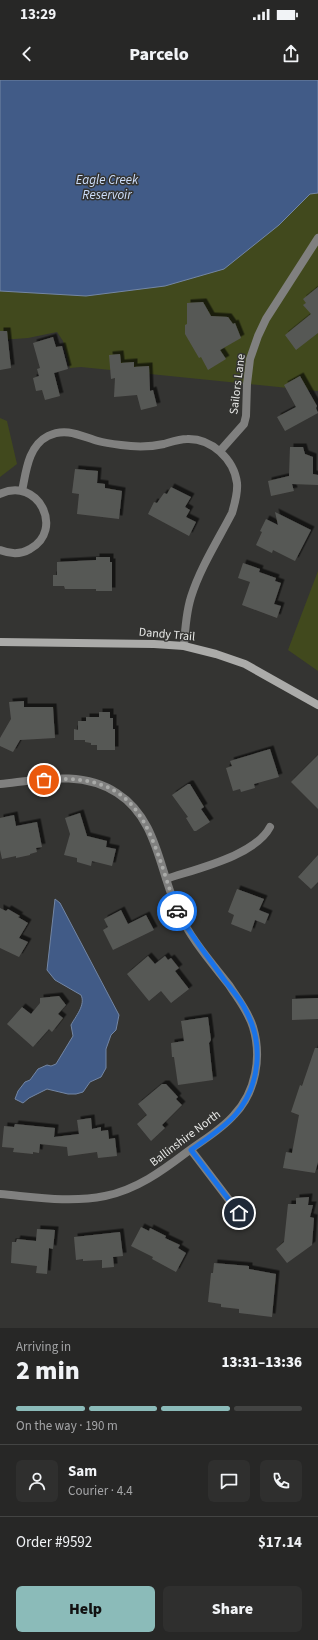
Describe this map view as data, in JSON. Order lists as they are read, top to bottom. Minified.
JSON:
{"streets":{"street":["Sailors Lane","Dandy Trail","Ballinshire North"]},"water":["Eagle Creek Reservoir"],"page":{"status":"13:29","header":"Parcelo","heading":["2 min","Arriving in","13:31–13:36"],"panel":["Sam","Courier · 4.4","Order #9592","$17.14"],"bar":"On the way · 190 m","buttons":["Help","Share"]}}
